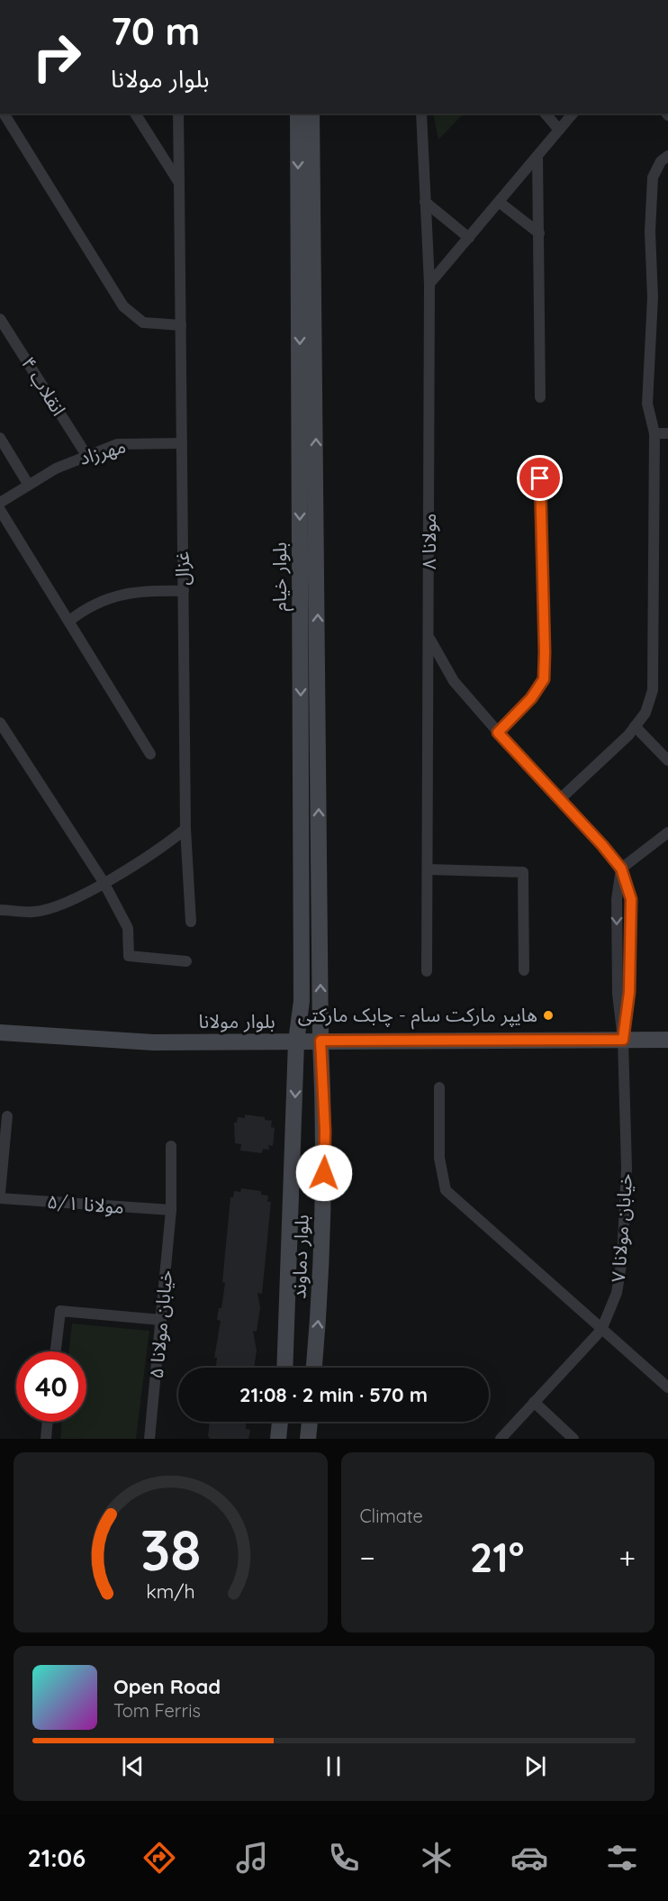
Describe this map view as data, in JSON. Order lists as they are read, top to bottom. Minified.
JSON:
{"streets":{"street":["انقلاب ۴","مهرزاد","مولانا ۸","غزال","بلوار خیام","بلوار مولانا","مولانا ۵/۱","خیابان مولانا ۷","بلوار دماوند","خیابان مولانا ۵"]},"crossings":[["انقلاب ۴","مهرزاد"],["مهرزاد","غزال"],["بلوار خیام","بلوار مولانا"],["بلوار خیام","بلوار دماوند"],["بلوار مولانا","خیابان مولانا ۷"],["بلوار مولانا","بلوار دماوند"],["مولانا ۵/۱","خیابان مولانا ۵"]],"places":["هایپر مارکت سام - چابک مارکتی"],"page":{"turn":["70 m","بلوار مولانا"],"limit":"40","trip":"21:08 · 2 min · 570 m","tile":"Climate","heat":["−","21°","+"],"song":["Open Road","Tom Ferris"],"tabs":"21:06","gauge":["38","km/h"]}}
